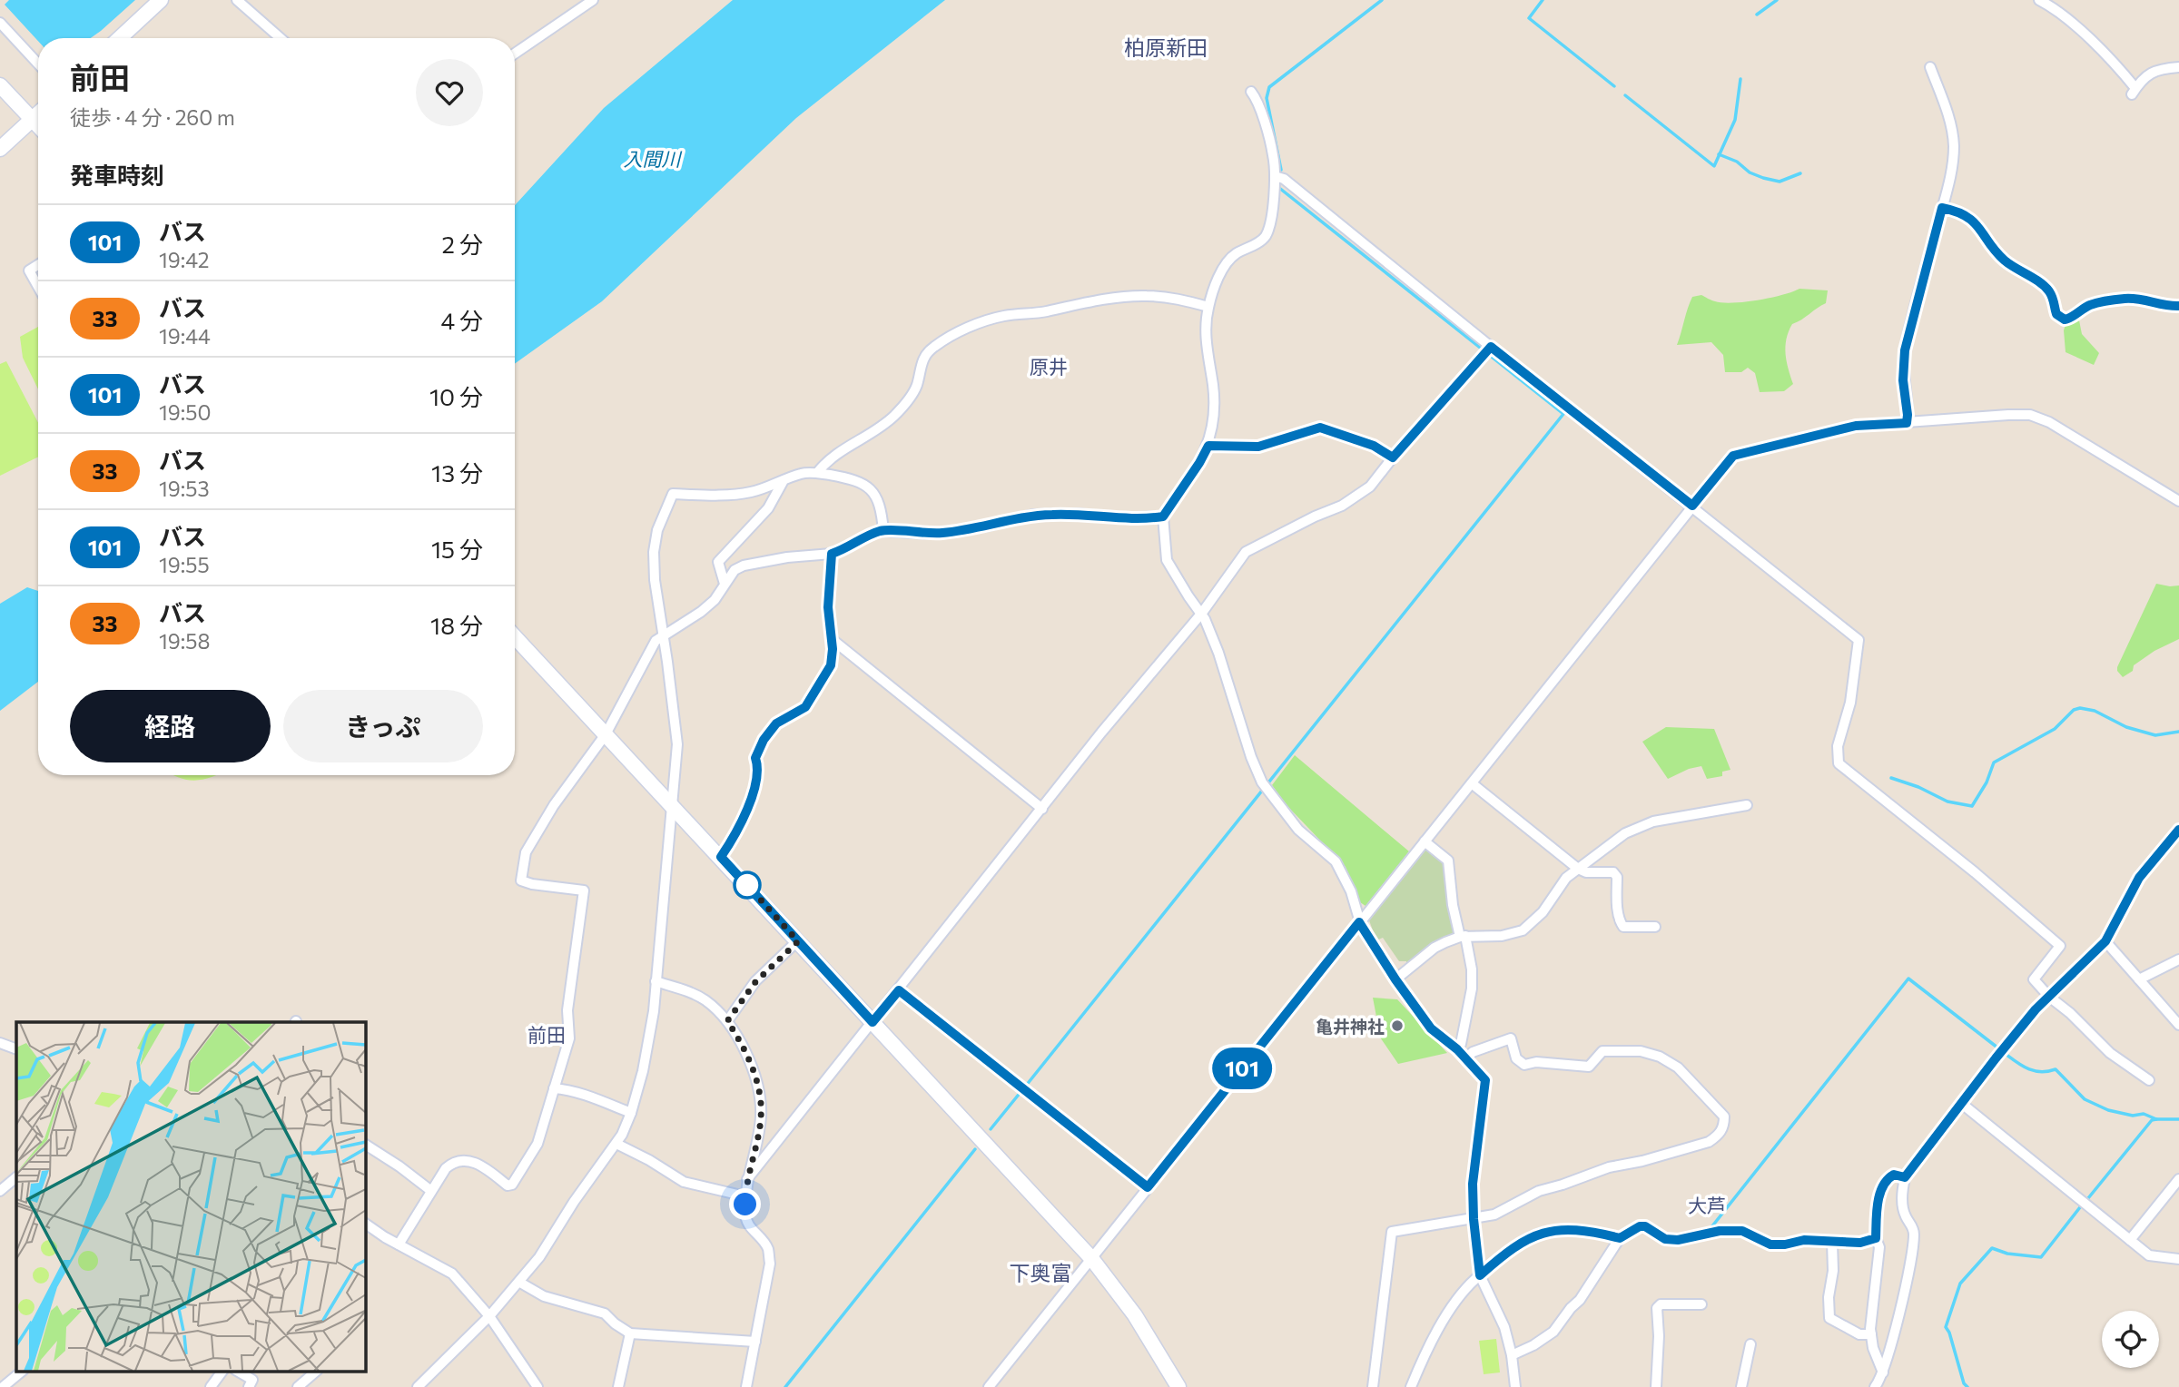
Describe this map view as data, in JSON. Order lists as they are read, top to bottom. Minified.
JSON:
{"districts":["柏原新田","原井","前田","大芦","下奥富"],"water":["入間川"],"places":["亀井神社"],"lines":["bus line 101"],"page":{"on_map":"101","heading":[["前田","徒歩 · 4 分 · 260 m"],"発車時刻"],"list":[{"mark":"101","name":"バス","note":"19:42","value":"2 分"},{"mark":"33","name":"バス","note":"19:44","value":"4 分"},{"mark":"101","name":"バス","note":"19:50","value":"10 分"},{"mark":"33","name":"バス","note":"19:53","value":"13 分"},{"mark":"101","name":"バス","note":"19:55","value":"15 分"},{"mark":"33","name":"バス","note":"19:58","value":"18 分"}],"buttons":["経路","きっぷ"]}}
